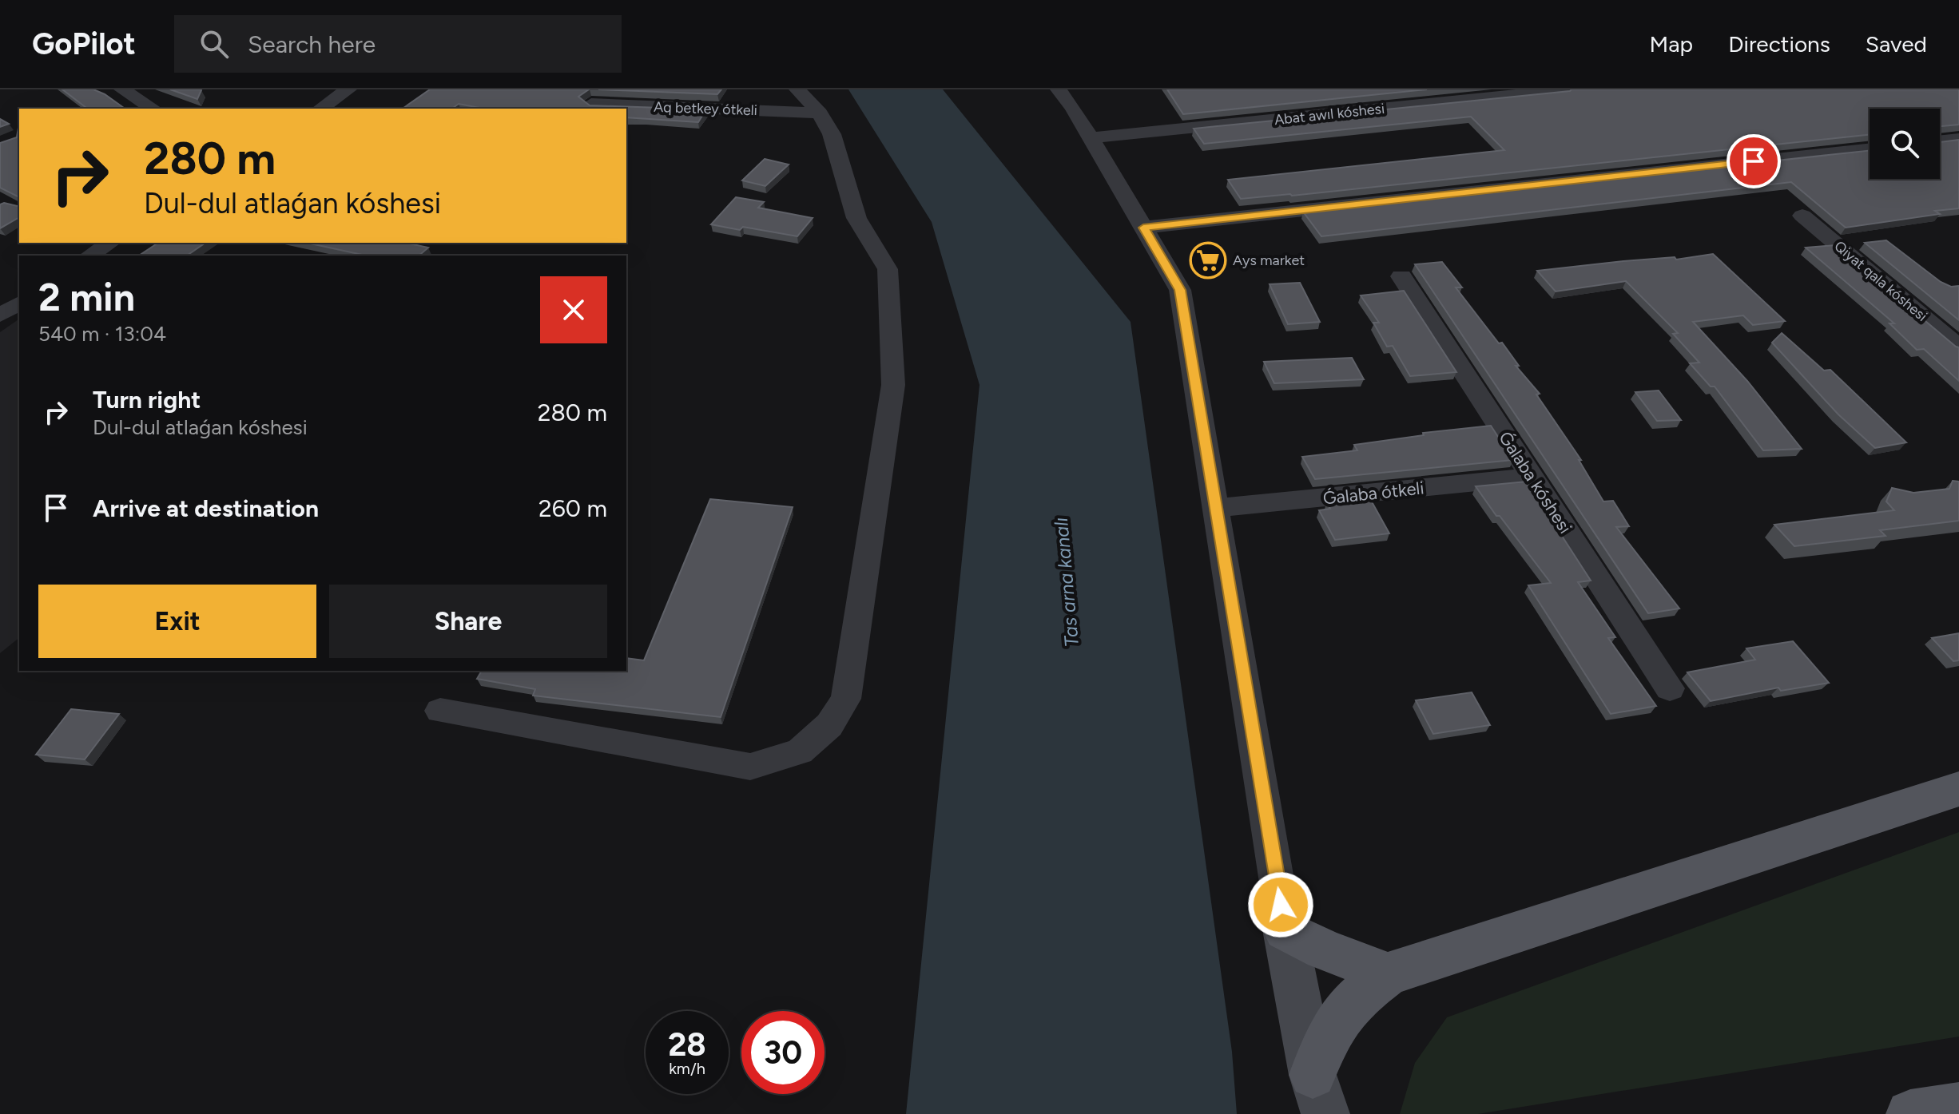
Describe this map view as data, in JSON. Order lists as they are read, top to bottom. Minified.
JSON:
{"streets":{"street":["Aq betkey ótkeli","Abat awıl kóshesi","Qiyat qala kóshesi","Ǵalaba kóshesi","Ǵalaba ótkeli"]},"crossings":[["Ǵalaba kóshesi","Ǵalaba ótkeli"]],"water":["Tas arna kanalı"],"places":{"supermarket":["Ays market"]},"page":{"header":"GoPilot","search":"Search here","nav":["Map","Directions","Saved"],"turn":["280 m","Dul-dul atlaǵan kóshesi"],"heading":["2 min","540 m · 13:04"],"list":[{"name":"Turn right","note":"Dul-dul atlaǵan kóshesi","value":"280 m"},{"name":"Arrive at destination","value":"260 m"}],"buttons":["Exit","Share"],"speed":"28 km/h","limit":"30"}}
